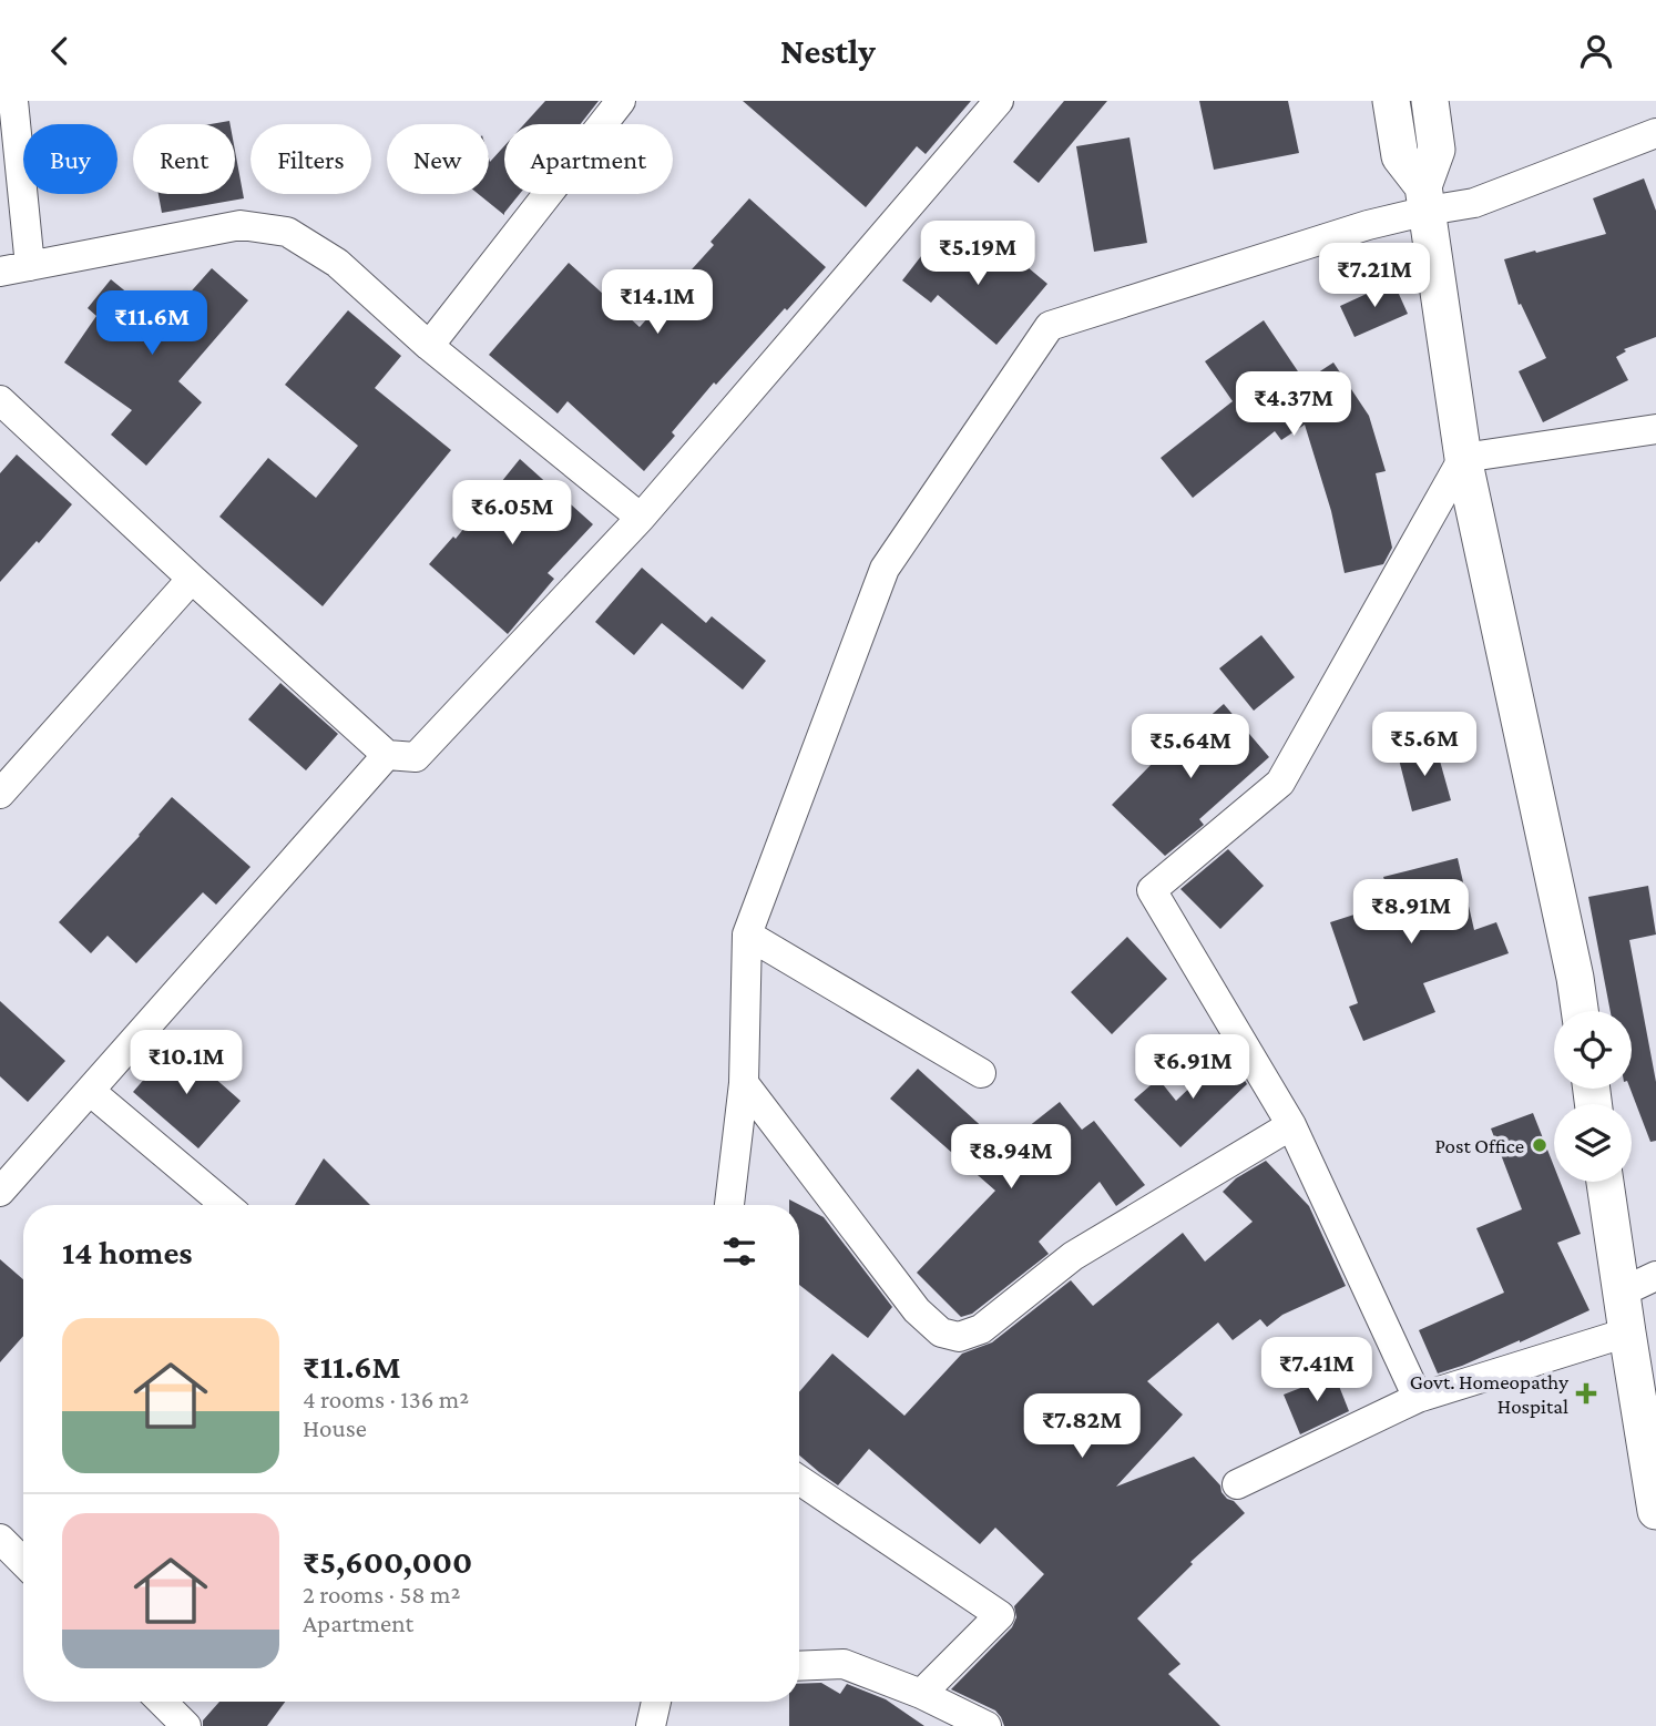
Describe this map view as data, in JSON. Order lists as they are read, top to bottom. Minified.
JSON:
{"places":{"other":["Post Office"],"health":["Govt. Homeopathy Hospital"]},"page":{"header":"Nestly","chip":["Buy","Rent","Filters","New","Apartment"],"price":["₹5.19M","₹7.21M","₹14.1M","₹11.6M","₹4.37M","₹6.05M","₹5.6M","₹5.64M","₹8.91M","₹10.1M","₹6.91M","₹8.94M","₹7.41M","₹7.82M"],"heading":"14 homes","list":[{"name":"₹11.6M","note":"4 rooms · 136 m² · House"},{"name":"₹5,600,000","note":"2 rooms · 58 m² · Apartment"}]}}
